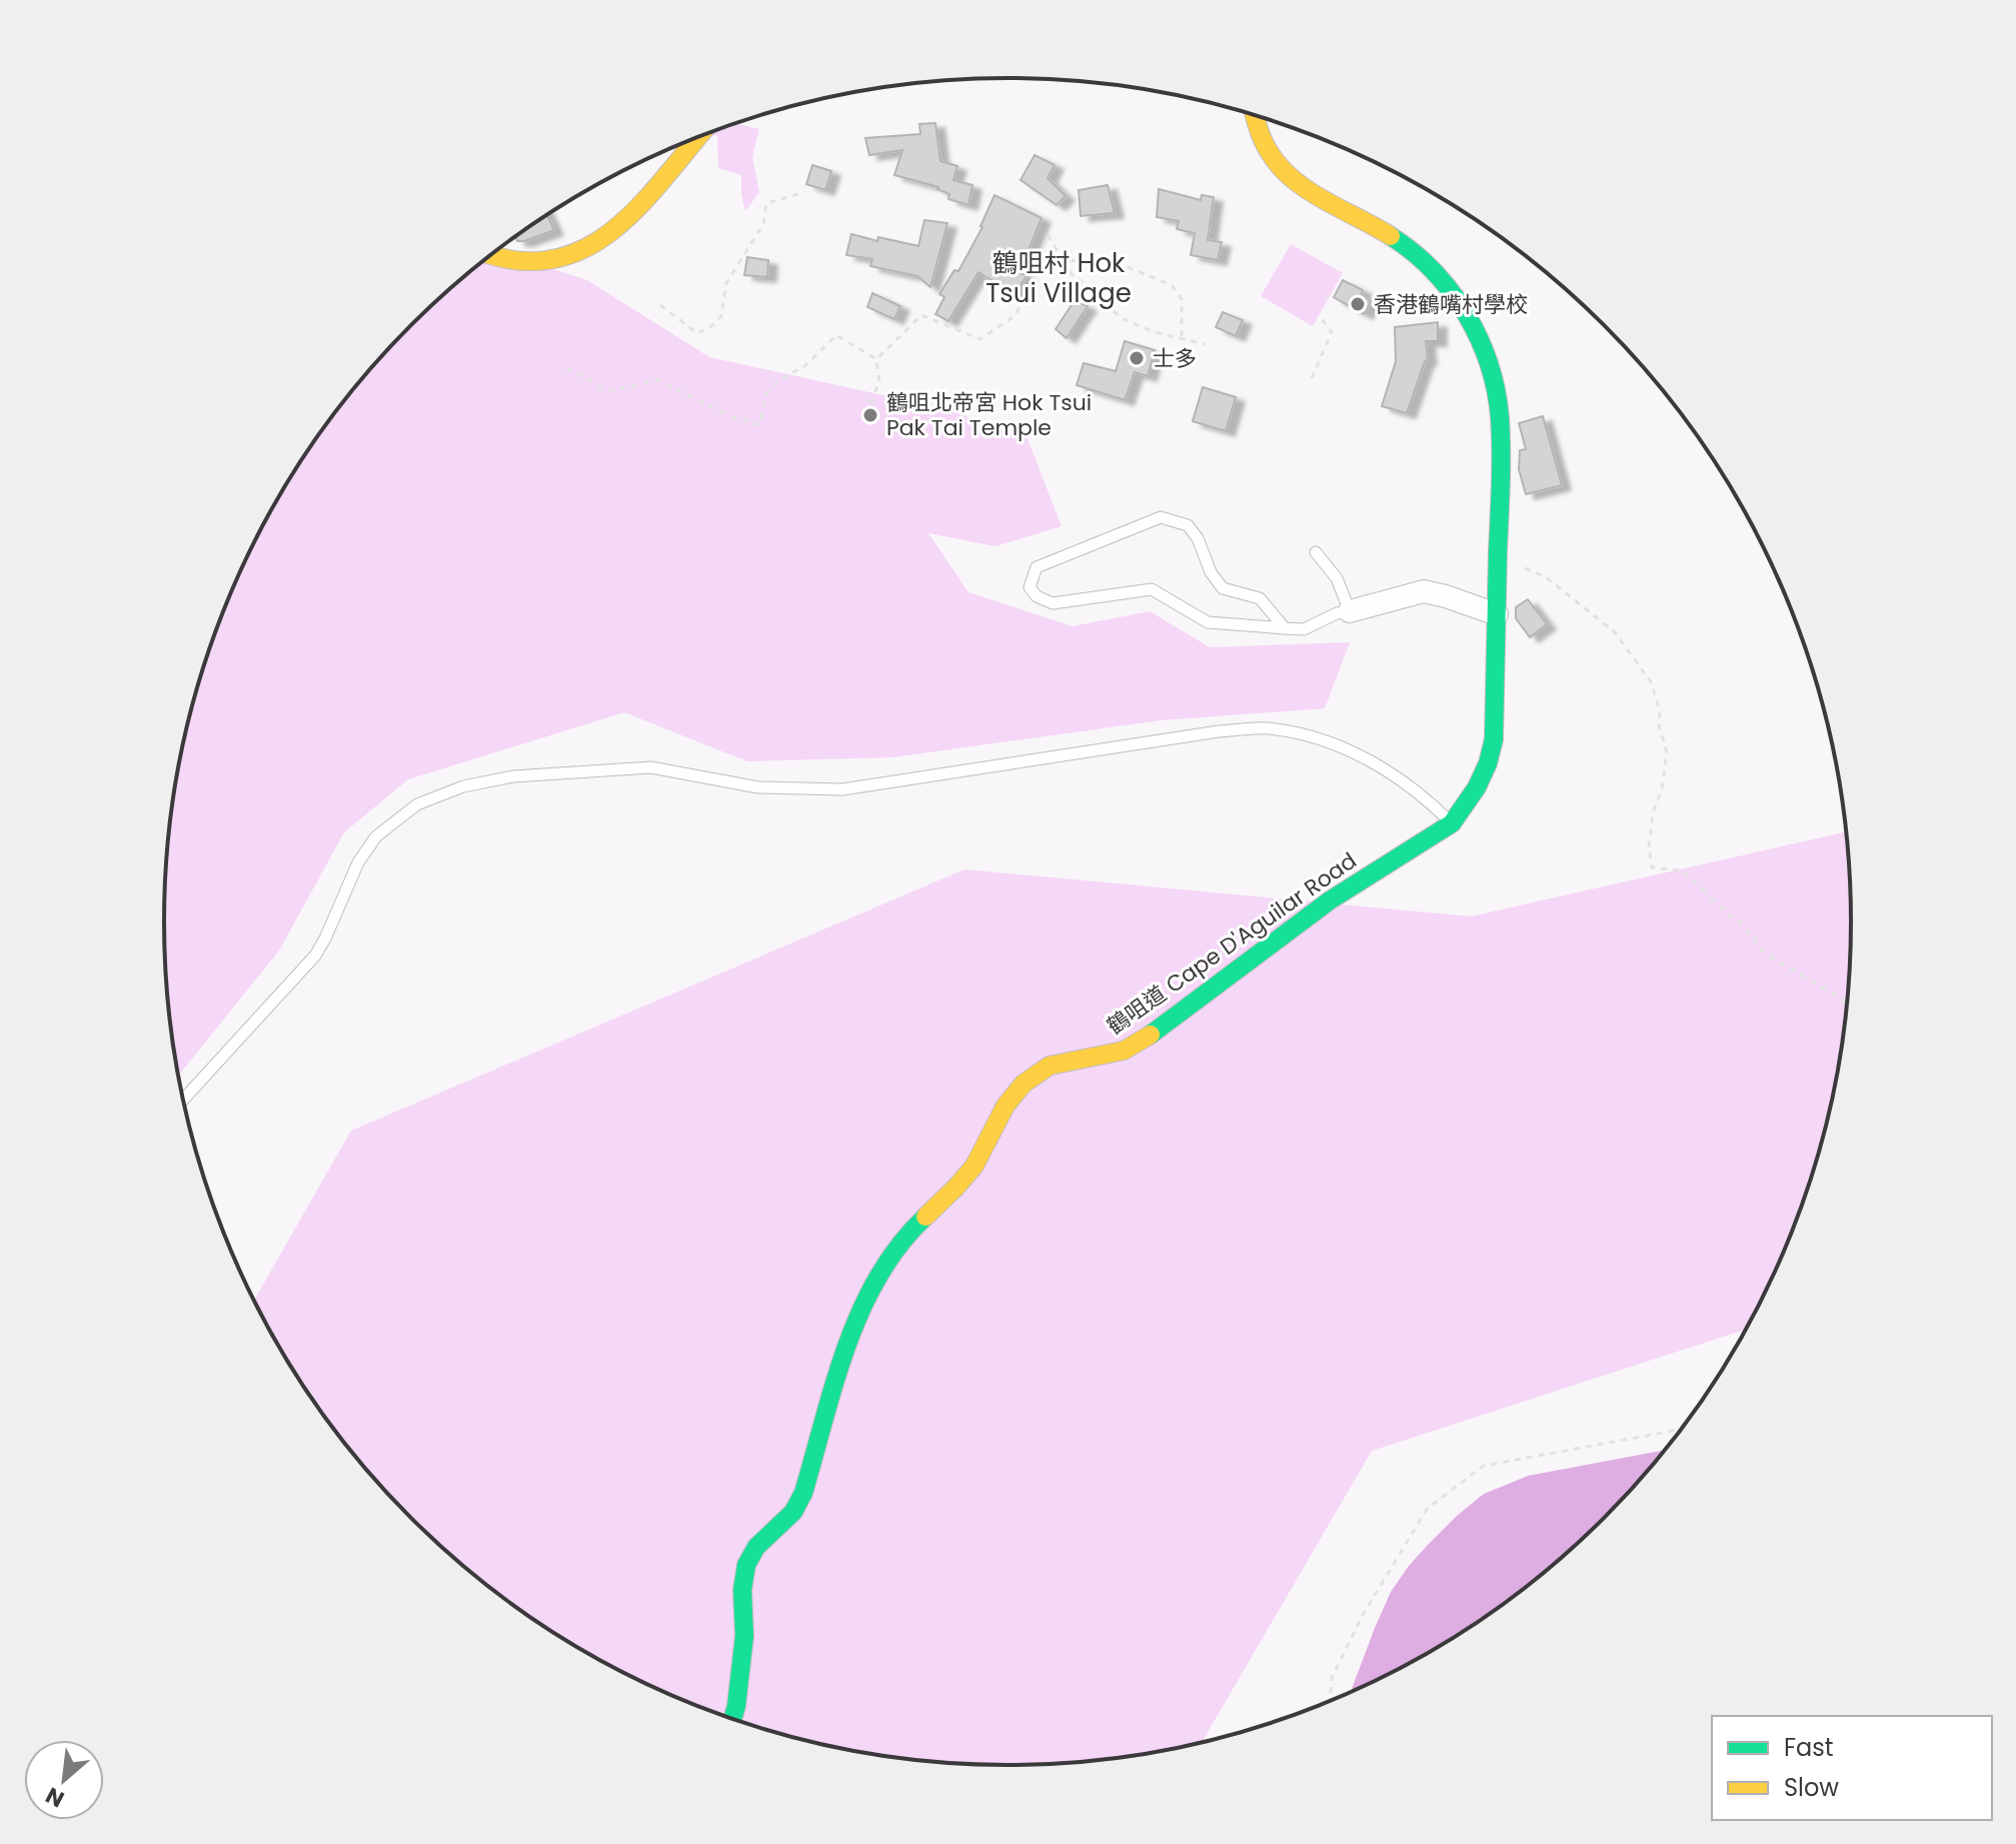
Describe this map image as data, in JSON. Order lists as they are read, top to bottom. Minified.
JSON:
{"streets":{"street":["鶴咀道 Cape D'Aguilar Road"]},"districts":["鶴咀村 Hok Tsui Village"],"places":["香港鶴嘴村學校","士多","鶴咀北帝宮 Hok Tsui Pak Tai Temple"],"legend":["Fast","Slow"],"north":"bottom left"}
